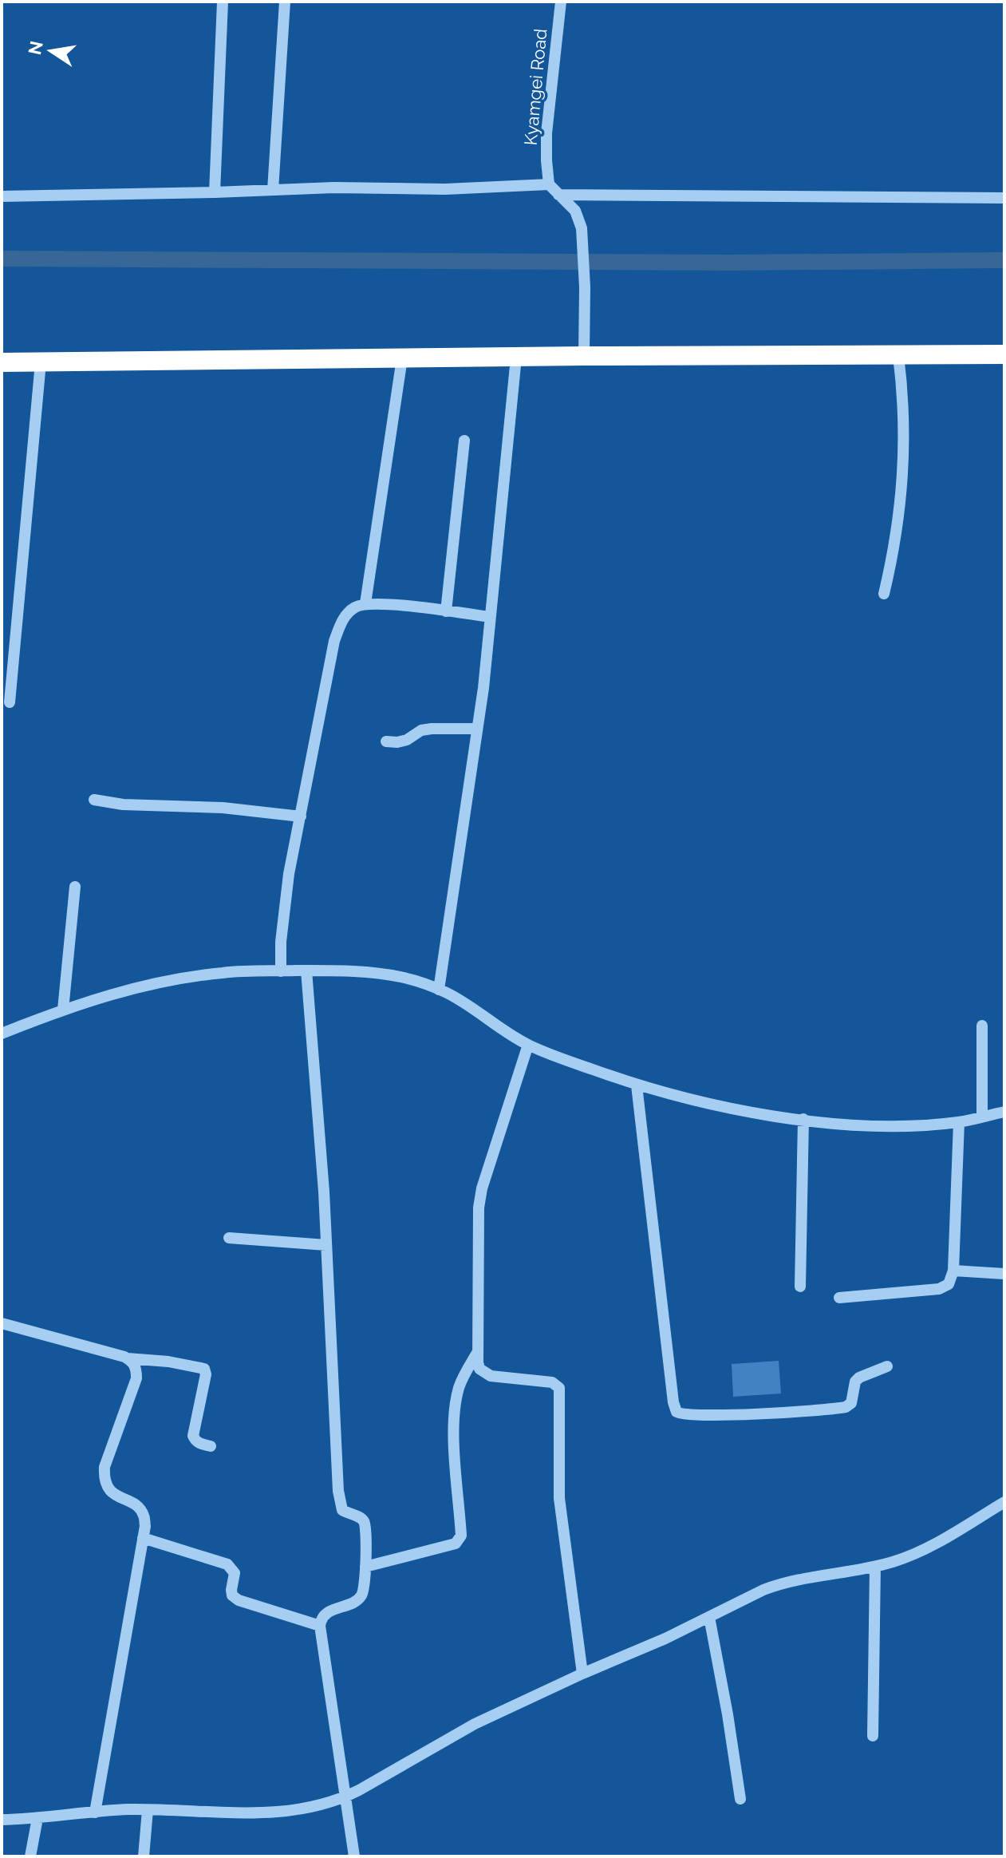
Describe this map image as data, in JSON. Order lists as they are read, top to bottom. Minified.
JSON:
{"streets":{"street":["Kyamgei Road"]},"north":"left"}
